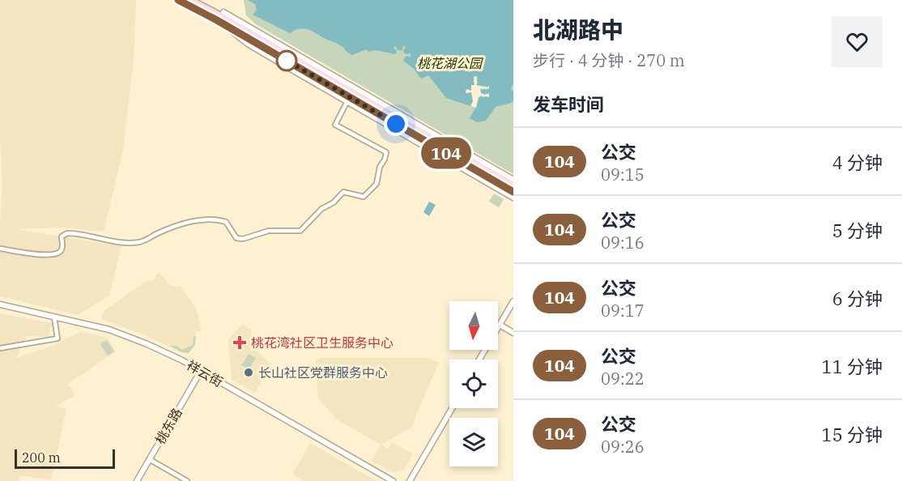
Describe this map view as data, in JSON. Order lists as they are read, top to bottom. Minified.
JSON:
{"streets":{"street":["祥云街","桃东路"]},"crossings":[["祥云街","桃东路"]],"parks":["桃花湖公园"],"places":{"health":["桃花湾社区卫生服务中心"],"other":["长山社区党群服务中心"]},"lines":["bus line 104"],"scale_bar":"200 m","north":"bottom","page":{"on_map":"104","heading":[["北湖路中","步行 · 4 分钟 · 270 m"],"发车时间"],"list":[{"mark":"104","name":"公交","note":"09:15","value":"4 分钟"},{"mark":"104","name":"公交","note":"09:16","value":"5 分钟"},{"mark":"104","name":"公交","note":"09:17","value":"6 分钟"},{"mark":"104","name":"公交","note":"09:22","value":"11 分钟"},{"mark":"104","name":"公交","note":"09:26","value":"15 分钟"}],"scale":"200 m"}}
